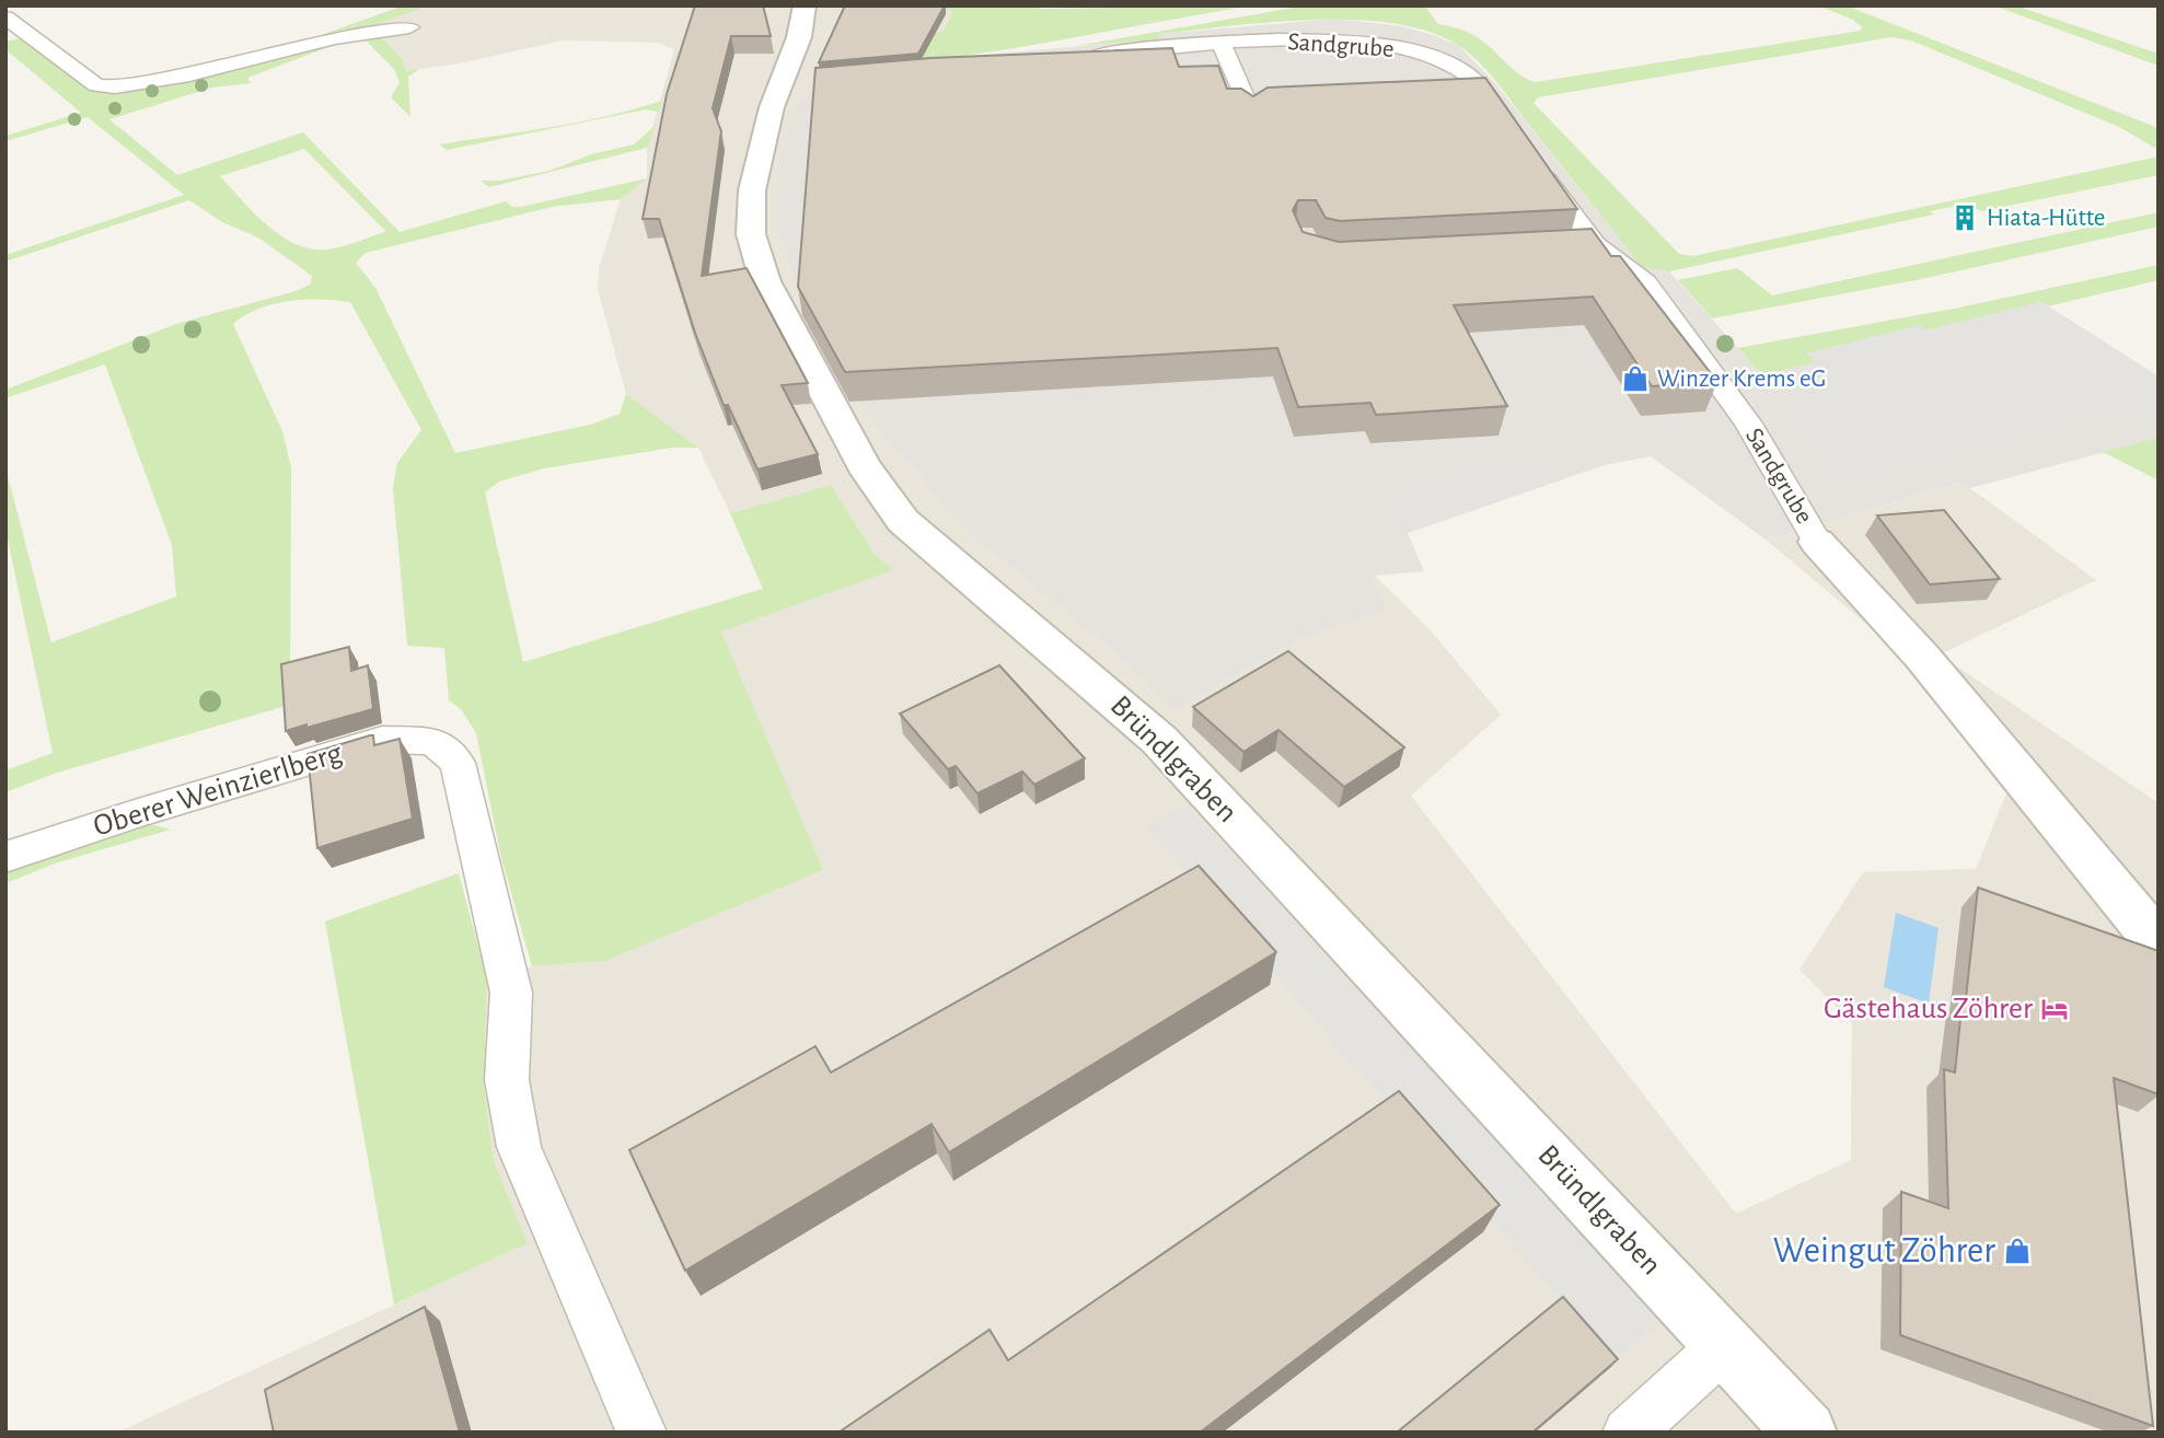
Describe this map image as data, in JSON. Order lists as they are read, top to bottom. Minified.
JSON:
{"streets":{"street":["Sandgrube","Bründlgraben"],"lane":["Oberer Weinzierlberg"]},"places":{"building":["Hiata-Hütte"],"shop":["Winzer Krems eG","Weingut Zöhrer"],"hotel":["Gästehaus Zöhrer"]}}
